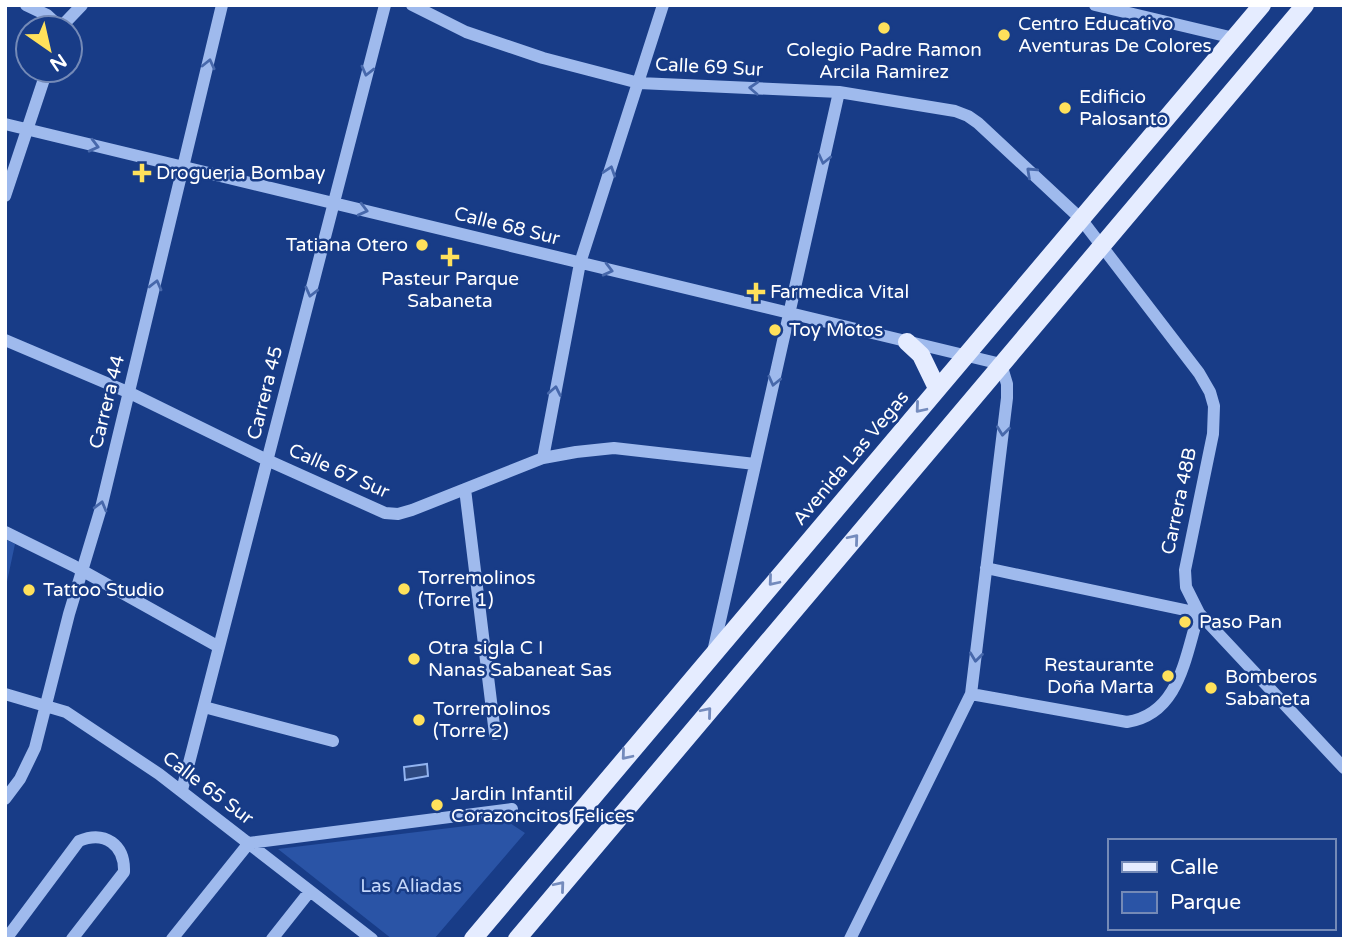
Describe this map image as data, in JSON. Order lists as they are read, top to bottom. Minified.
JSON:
{"streets":{"main road":["Avenida Las Vegas"],"street":["Calle 69 Sur","Calle 68 Sur","Carrera 45","Carrera 44","Calle 67 Sur","Carrera 48B","Calle 65 Sur"]},"crossings":[["Calle 69 Sur","Avenida Las Vegas"],["Calle 69 Sur","Carrera 48B"],["Calle 68 Sur","Carrera 45"],["Calle 68 Sur","Carrera 44"],["Calle 68 Sur","Avenida Las Vegas"],["Carrera 45","Calle 67 Sur"],["Carrera 45","Calle 65 Sur"],["Carrera 44","Calle 67 Sur"],["Carrera 44","Calle 65 Sur"]],"one_way":["Calle 69 Sur","Calle 68 Sur","Carrera 45","Carrera 44"],"parks":["Las Aliadas"],"places":{"other":["Colegio Padre Ramon Arcila Ramirez","Centro Educativo Aventuras De Colores","Edificio Palosanto","Tatiana Otero","Toy Motos","Torremolinos (Torre 1)","Tattoo Studio","Paso Pan","Otra sigla C I Nanas Sabaneat Sas","Restaurante Doña Marta","Bomberos Sabaneta","Torremolinos (Torre 2)","Jardin Infantil Corazoncitos Felices"],"health":["Drogueria Bombay","Pasteur Parque Sabaneta","Farmedica Vital"]},"legend":["Calle","Parque"],"north":"bottom right"}
